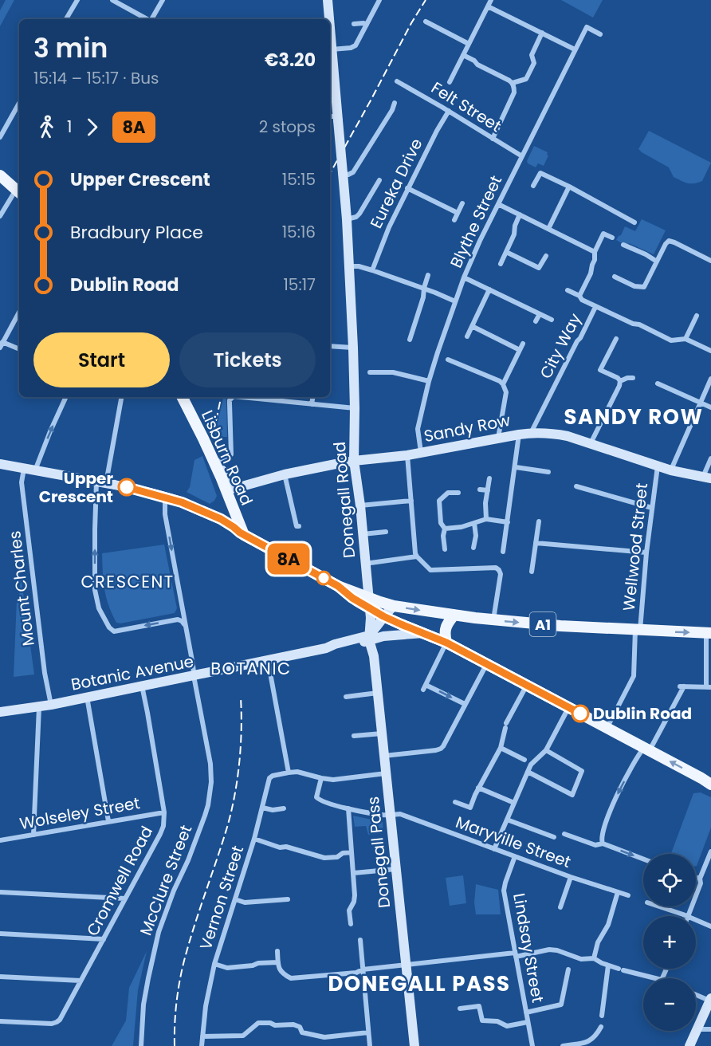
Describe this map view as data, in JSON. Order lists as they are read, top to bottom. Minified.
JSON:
{"streets":{"main road":["Lisburn Road","A1"],"street":["Felt Street","Eureka Drive","Blythe Street","City Way","Sandy Row","Donegall Road","Wellwood Street","Mount Charles","Botanic Avenue","Wolseley Street","Maryville Street","Donegall Pass","McClure Street","Cromwell Road","Vernon Street","Lindsay Street"]},"crossings":[["Felt Street","Eureka Drive"],["Felt Street","Blythe Street"],["Blythe Street","Sandy Row"],["City Way","Sandy Row"],["Sandy Row","Lisburn Road"],["Sandy Row","Donegall Road"],["Sandy Row","Wellwood Street"],["Lisburn Road","A1"],["Donegall Road","A1"],["Donegall Road","Botanic Avenue"],["Donegall Road","Donegall Pass"],["Wellwood Street","A1"],["Mount Charles","Botanic Avenue"],["A1","Botanic Avenue"],["Botanic Avenue","Donegall Pass"],["Botanic Avenue","McClure Street"],["Botanic Avenue","Cromwell Road"],["Wolseley Street","Cromwell Road"],["Maryville Street","Donegall Pass"],["Maryville Street","Lindsay Street"]],"districts":["SANDY ROW","CRESCENT","BOTANIC","DONEGALL PASS"],"places":["Upper Crescent","Dublin Road"],"lines":["bus line 8A"],"page":{"on_map":"8A","heading":["3 min","15:14 – 15:17 · Bus","€3.20"],"legs":["1","8A","2 stops"],"list":[{"name":"Upper Crescent","value":"15:15"},{"name":"Bradbury Place","value":"15:16"},{"name":"Dublin Road","value":"15:17"}],"buttons":["Start","Tickets"],"map_buttons":["+","−"]}}
